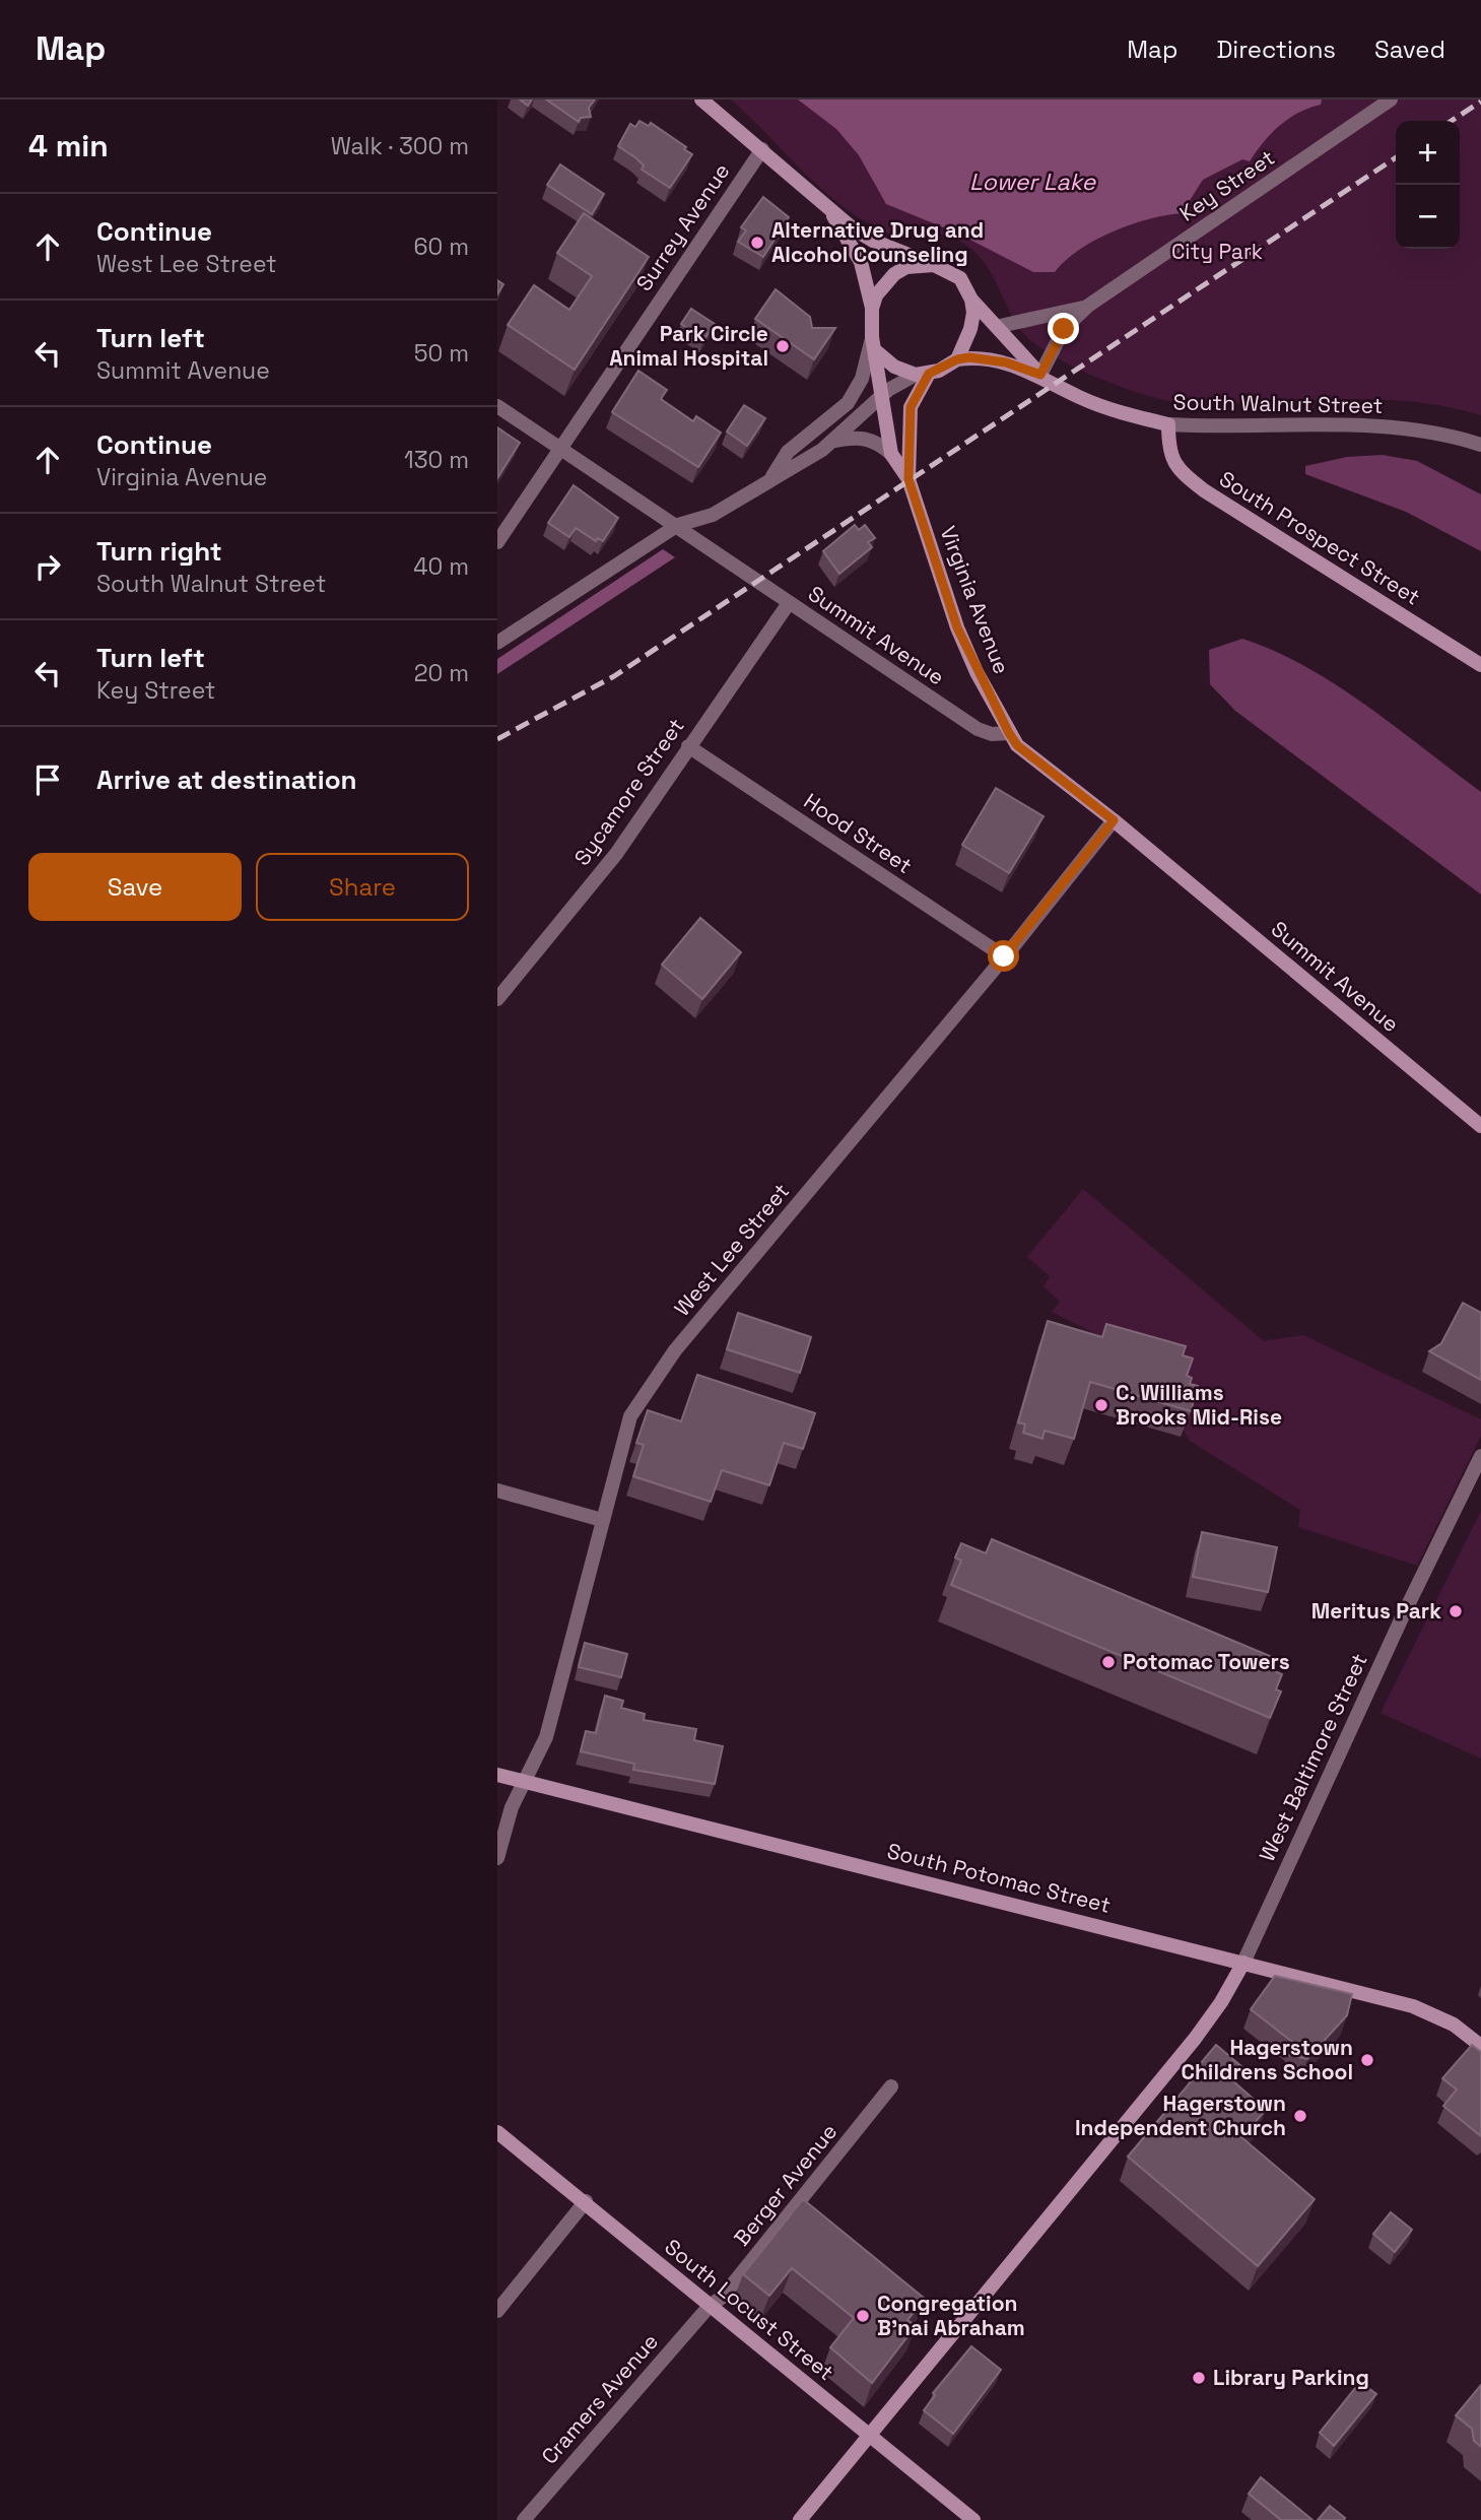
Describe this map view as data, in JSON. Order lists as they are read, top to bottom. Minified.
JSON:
{"streets":{"main road":["South Walnut Street","South Prospect Street","Virginia Avenue","Summit Avenue","South Potomac Street","South Locust Street"],"street":["Key Street","Surrey Avenue","Sycamore Street","Hood Street","West Lee Street","West Baltimore Street","Berger Avenue","Cramers Avenue"]},"crossings":[["Key Street","South Walnut Street"],["Surrey Avenue","Summit Avenue"],["South Walnut Street","South Prospect Street"],["South Walnut Street","Virginia Avenue"],["Virginia Avenue","Summit Avenue"],["Summit Avenue","Sycamore Street"],["Summit Avenue","West Lee Street"],["Sycamore Street","Hood Street"],["Hood Street","West Lee Street"],["West Lee Street","South Potomac Street"],["West Baltimore Street","South Potomac Street"],["Berger Avenue","South Locust Street"],["Berger Avenue","Cramers Avenue"],["South Locust Street","Cramers Avenue"]],"water":["Lower Lake"],"parks":["City Park"],"places":["Alternative Drug and Alcohol Counseling","Park Circle Animal Hospital","C. Williams Brooks Mid‐Rise","Meritus Park","Potomac Towers","Hagerstown Childrens School","Hagerstown Independent Church","Congregation B'nai Abraham","Library Parking"],"page":{"header":"Map","nav":["Map","Directions","Saved"],"heading":["4 min","Walk · 300 m"],"map_buttons":["+","−"],"list":[["Continue","West Lee Street","60 m"],["Turn left","Summit Avenue","50 m"],["Continue","Virginia Avenue","130 m"],["Turn right","South Walnut Street","40 m"],["Turn left","Key Street","20 m"],"Arrive at destination"],"buttons":["Save","Share"]}}
